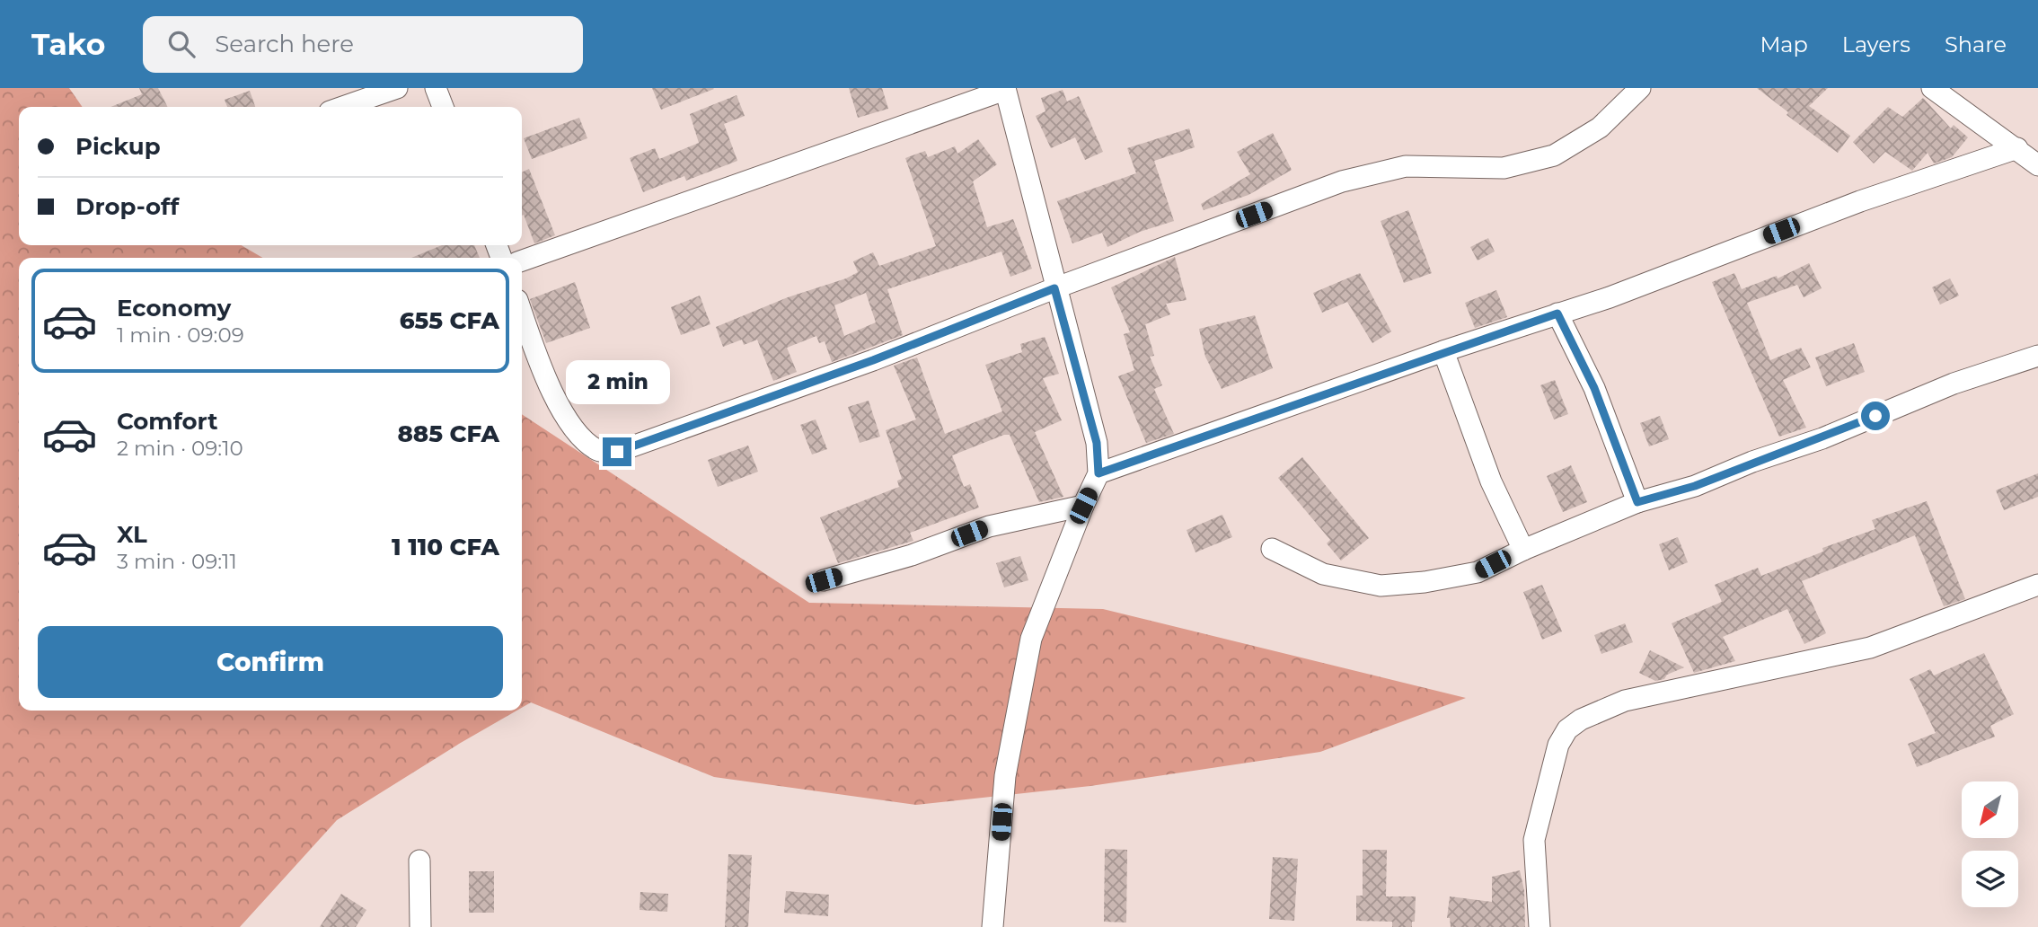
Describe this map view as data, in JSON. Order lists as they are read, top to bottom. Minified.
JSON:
{"north":"bottom left","page":{"header":"Tako","search":"Search here","nav":["Map","Layers","Share"],"banner":["Pickup","Drop-off"],"list":[{"name":"Economy","note":"1 min · 09:09","value":"655 CFA"},{"name":"Comfort","note":"2 min · 09:10","value":"885 CFA"},{"name":"XL","note":"3 min · 09:11","value":"1 110 CFA"}],"bubble":"2 min","buttons":"Confirm"}}
